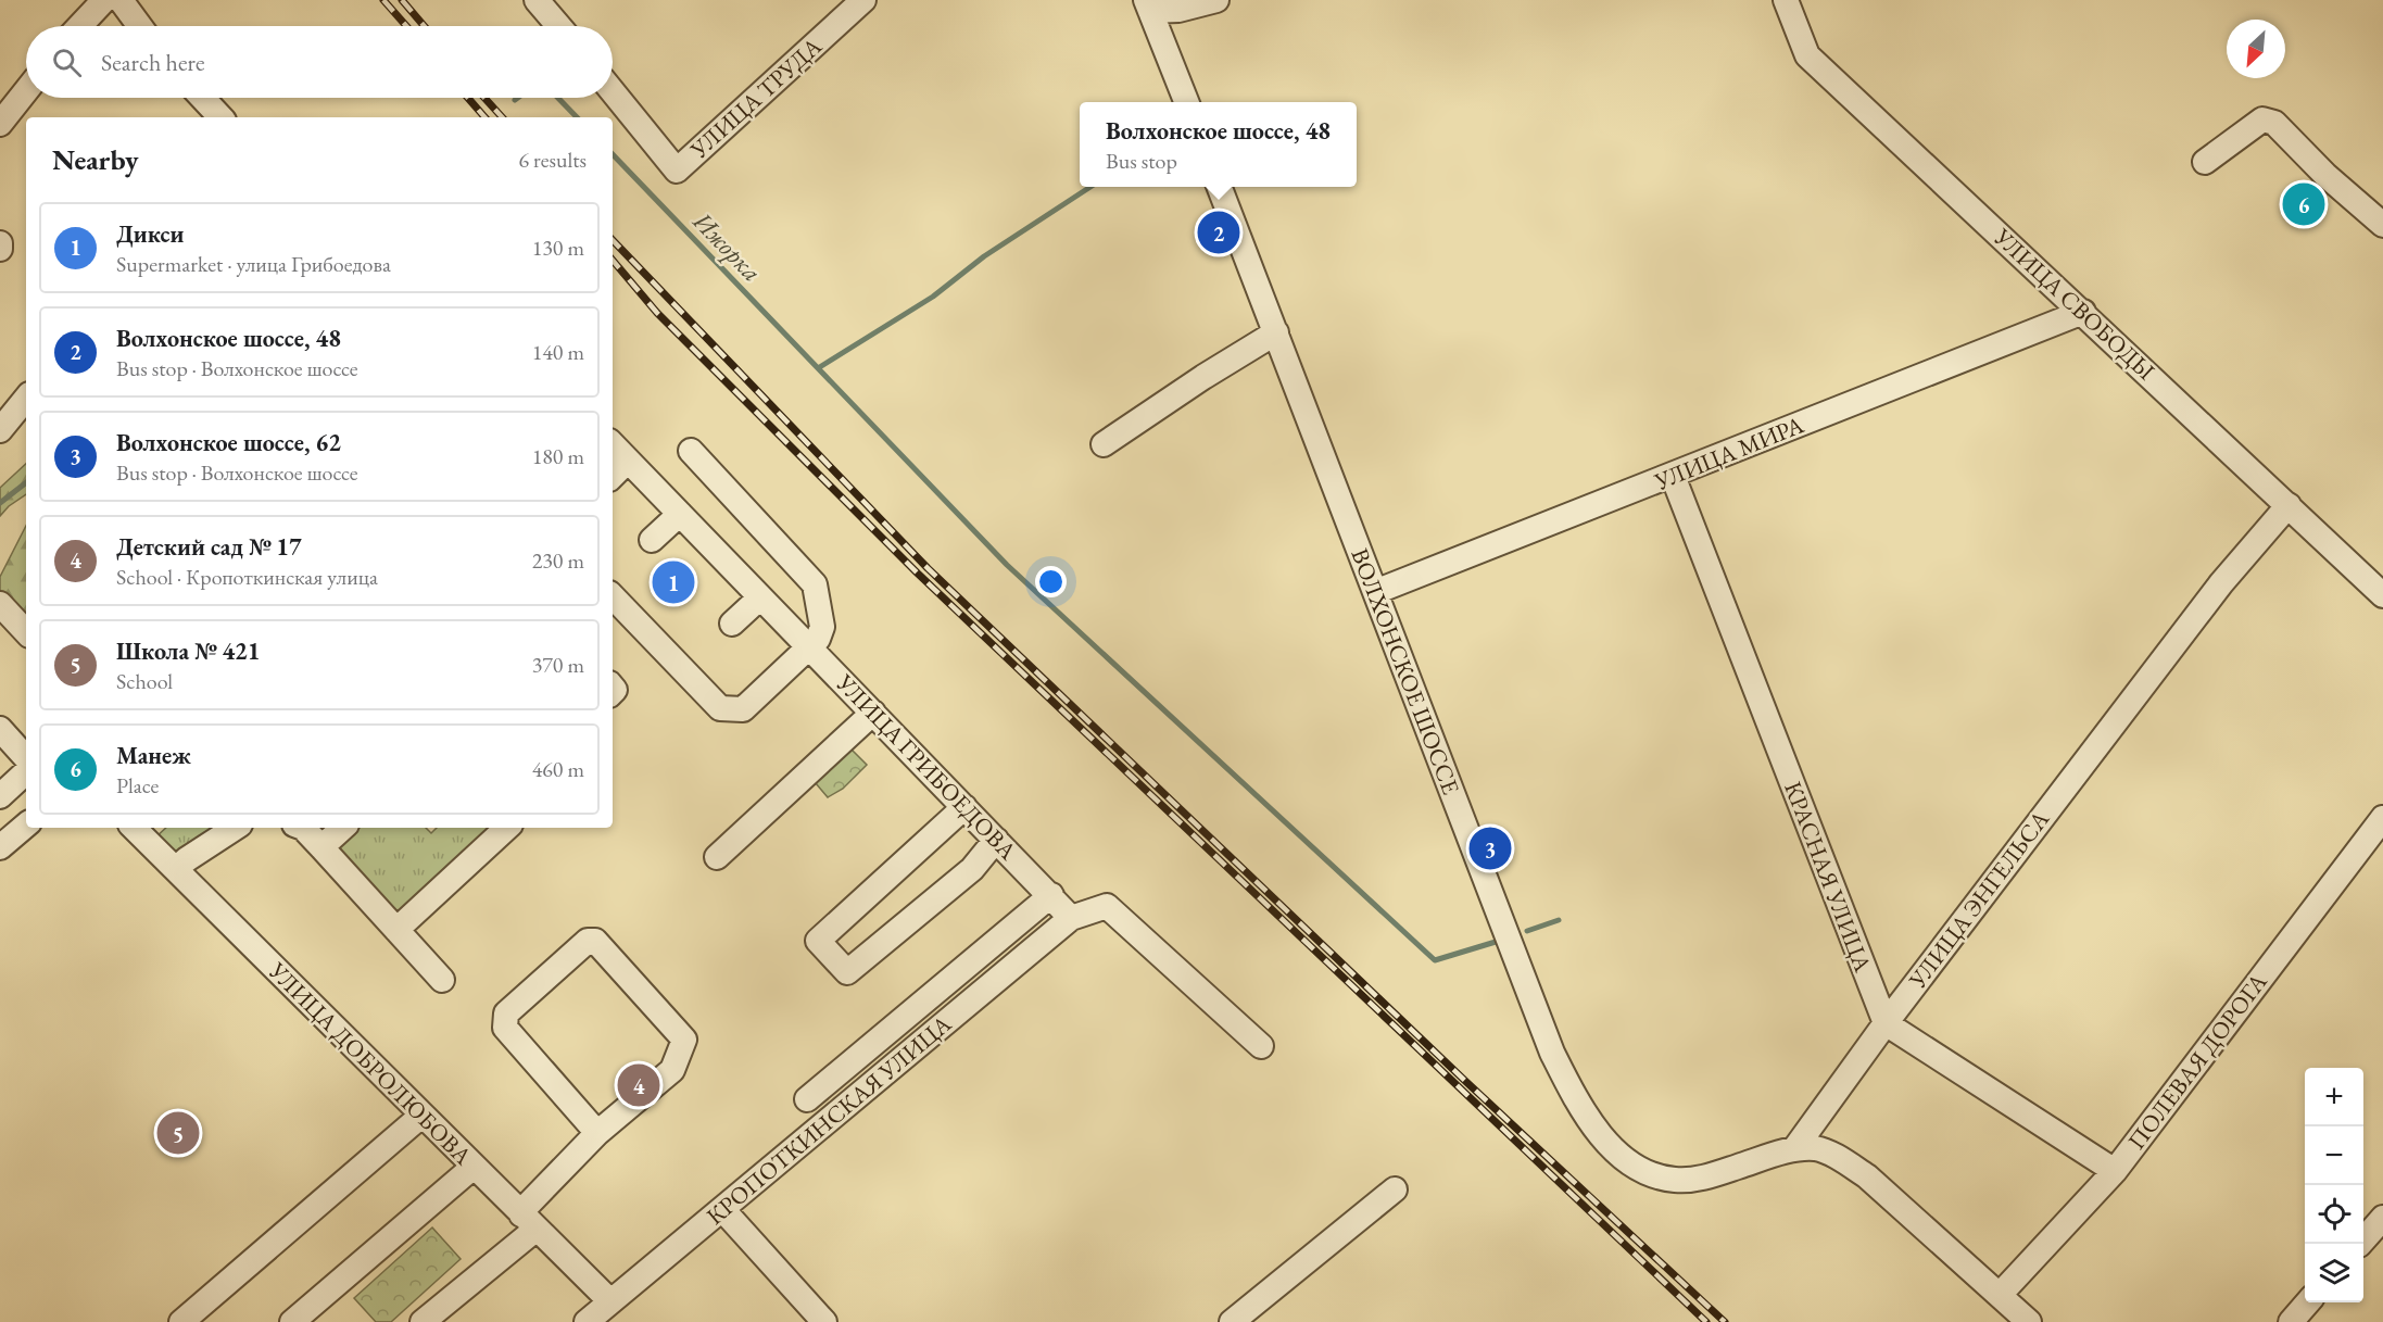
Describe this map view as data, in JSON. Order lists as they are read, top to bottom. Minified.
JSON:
{"streets":{"street":["УЛИЦА ТРУДА","УЛИЦА СВОБОДЫ","УЛИЦА МИРА","ВОЛХОНСКОЕ ШОССЕ","УЛИЦА ГРИБОЕДОВА","КРАСНАЯ УЛИЦА","УЛИЦА ЭНГЕЛЬСА","ПОЛЕВАЯ ДОРОГА","УЛИЦА ДОБРОЛЮБОВА","КРОПОТКИНСКАЯ УЛИЦА"]},"crossings":[["УЛИЦА СВОБОДЫ","УЛИЦА МИРА"],["УЛИЦА СВОБОДЫ","УЛИЦА ЭНГЕЛЬСА"],["УЛИЦА МИРА","ВОЛХОНСКОЕ ШОССЕ"],["УЛИЦА МИРА","КРАСНАЯ УЛИЦА"],["ВОЛХОНСКОЕ ШОССЕ","УЛИЦА ЭНГЕЛЬСА"],["УЛИЦА ГРИБОЕДОВА","КРОПОТКИНСКАЯ УЛИЦА"],["КРАСНАЯ УЛИЦА","УЛИЦА ЭНГЕЛЬСА"],["УЛИЦА ДОБРОЛЮБОВА","КРОПОТКИНСКАЯ УЛИЦА"]],"water":["Ижорка"],"north":"bottom left","page":{"search":"Search here","popup":["Волхонское шоссе, 48","Bus stop"],"heading":["Nearby","6 results"],"pins":["6","2","1","3","4","5"],"list":[{"mark":"1","name":"Дикси","note":"Supermarket · улица Грибоедова","value":"130 m"},{"mark":"2","name":"Волхонское шоссе, 48","note":"Bus stop · Волхонское шоссе","value":"140 m"},{"mark":"3","name":"Волхонское шоссе, 62","note":"Bus stop · Волхонское шоссе","value":"180 m"},{"mark":"4","name":"Детский сад № 17","note":"School · Кропоткинская улица","value":"230 m"},{"mark":"5","name":"Школа № 421","note":"School","value":"370 m"},{"mark":"6","name":"Манеж","note":"Place","value":"460 m"}],"map_buttons":["+","−"]}}
